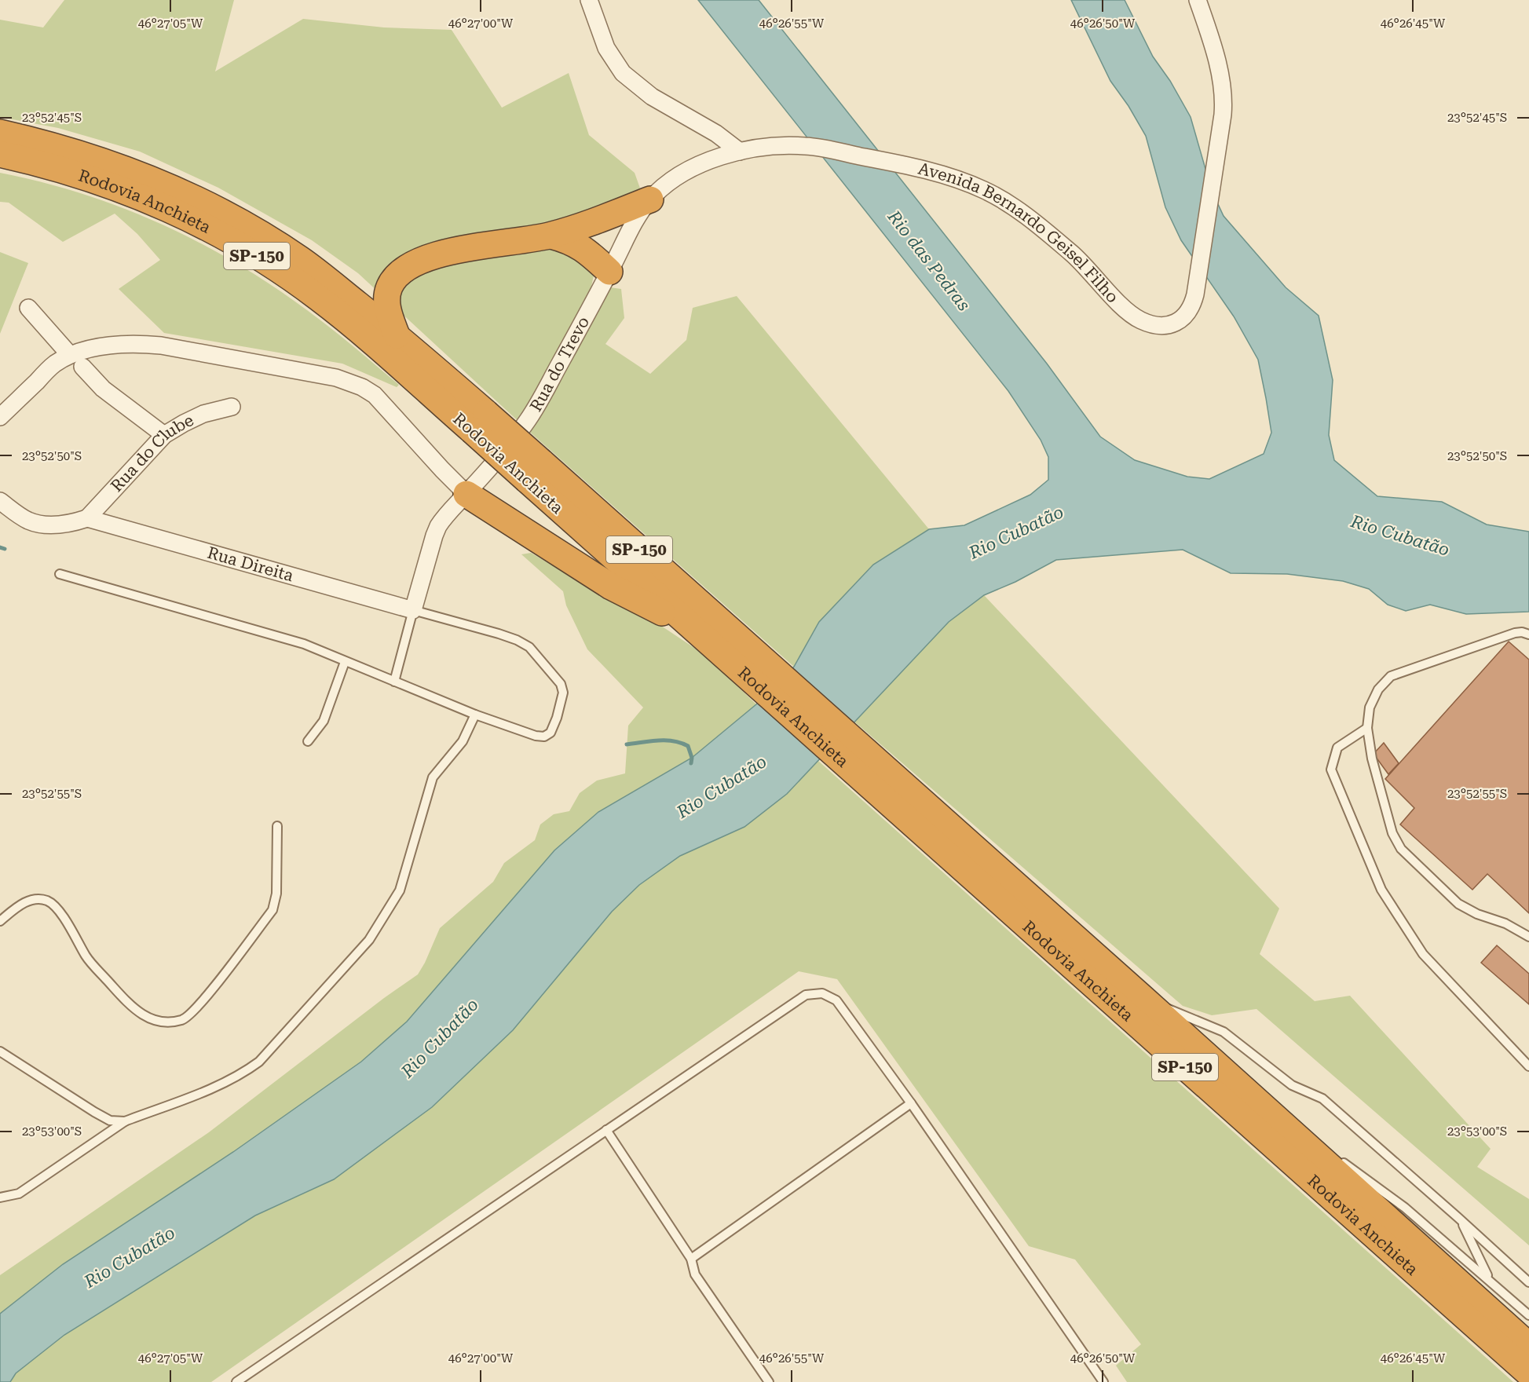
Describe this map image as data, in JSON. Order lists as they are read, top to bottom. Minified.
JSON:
{"streets":{"highway":["Rodovia Anchieta","SP-150"],"street":["Avenida Bernardo Geisel Filho","Rua do Trevo","Rua do Clube","Rua Direita"]},"crossings":[["Avenida Bernardo Geisel Filho","Rua do Trevo"],["Rua do Trevo","Rua Direita"],["Rua do Clube","Rua Direita"]],"water":["Rio das Pedras","Rio Cubatão"],"coordinates":["46°27'05\"W","46°27'00\"W","46°26'55\"W","46°26'50\"W","46°26'45\"W","23°52'45\"S","23°52'50\"S","23°52'55\"S","23°53'00\"S"]}
